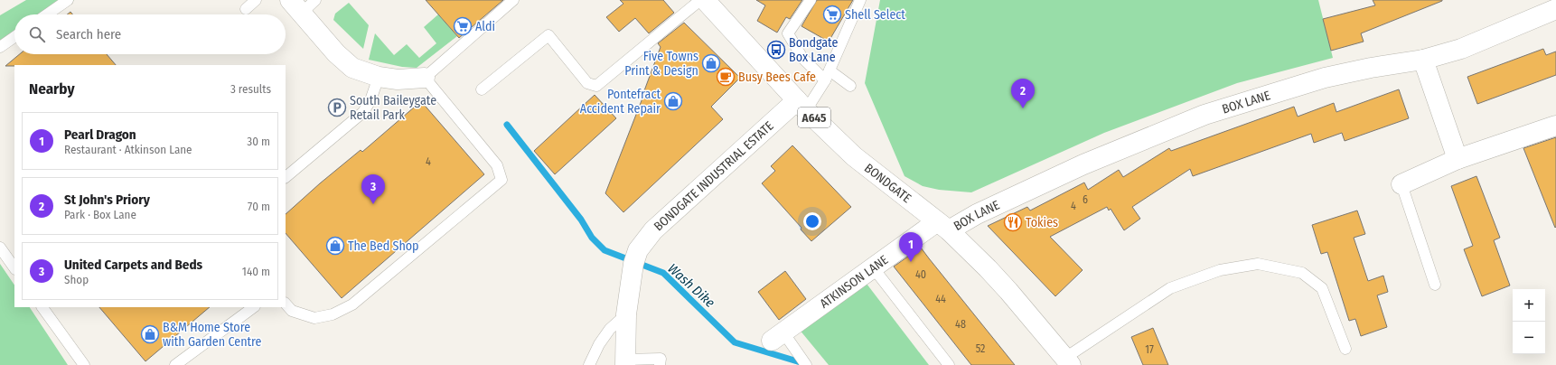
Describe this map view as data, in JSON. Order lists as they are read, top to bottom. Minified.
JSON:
{"streets":{"main road":["BOX LANE","A645","BONDGATE INDUSTRIAL ESTATE","BONDGATE","ATKINSON LANE"]},"crossings":[["BOX LANE","BONDGATE"],["BOX LANE","ATKINSON LANE"],["BONDGATE INDUSTRIAL ESTATE","BONDGATE"],["BONDGATE","ATKINSON LANE"]],"water":["Wash Dike"],"places":{"supermarket":["Shell Select","Aldi"],"bus stop":["Bondgate Box Lane"],"shop":["Five Towns Print & Design","Pontefract Accident Repair","The Bed Shop","B&M Home Store with Garden Centre"],"cafe":["Busy Bees Cafe"],"parking":["South Baileygate Retail Park"],"restaurant":["Tokies"]},"house_numbers":["4","6","4","40","44","48","52","17"],"page":{"search":"Search here","heading":["Nearby","3 results"],"pins":["2","3","1"],"list":[{"mark":"1","name":"Pearl Dragon","note":"Restaurant · Atkinson Lane","value":"30 m"},{"mark":"2","name":"St John's Priory","note":"Park · Box Lane","value":"70 m"},{"mark":"3","name":"United Carpets and Beds","note":"Shop","value":"140 m"}],"map_buttons":["+","−"]}}
